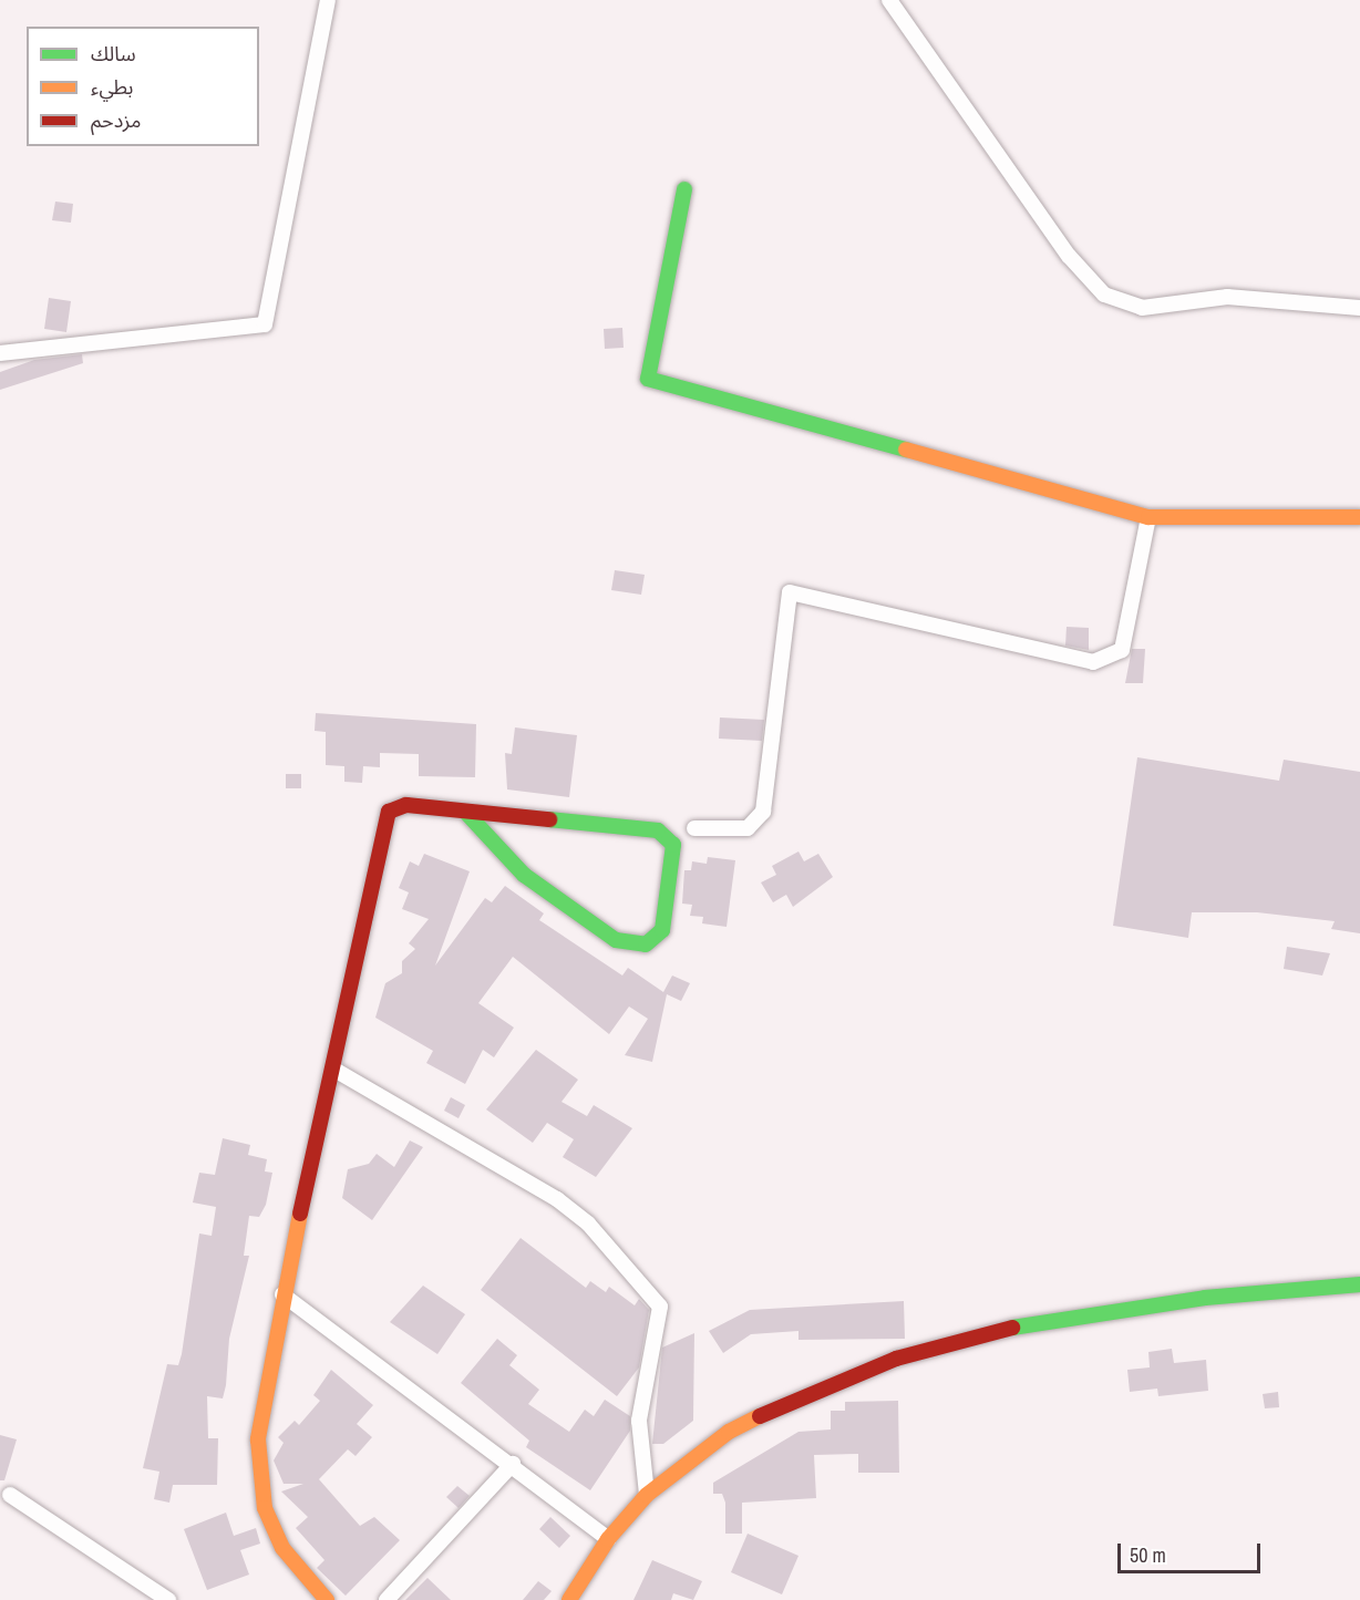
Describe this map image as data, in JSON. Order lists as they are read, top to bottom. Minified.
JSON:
{"legend":["سالك","بطيء","مزدحم"],"scale_bar":"50 m"}
